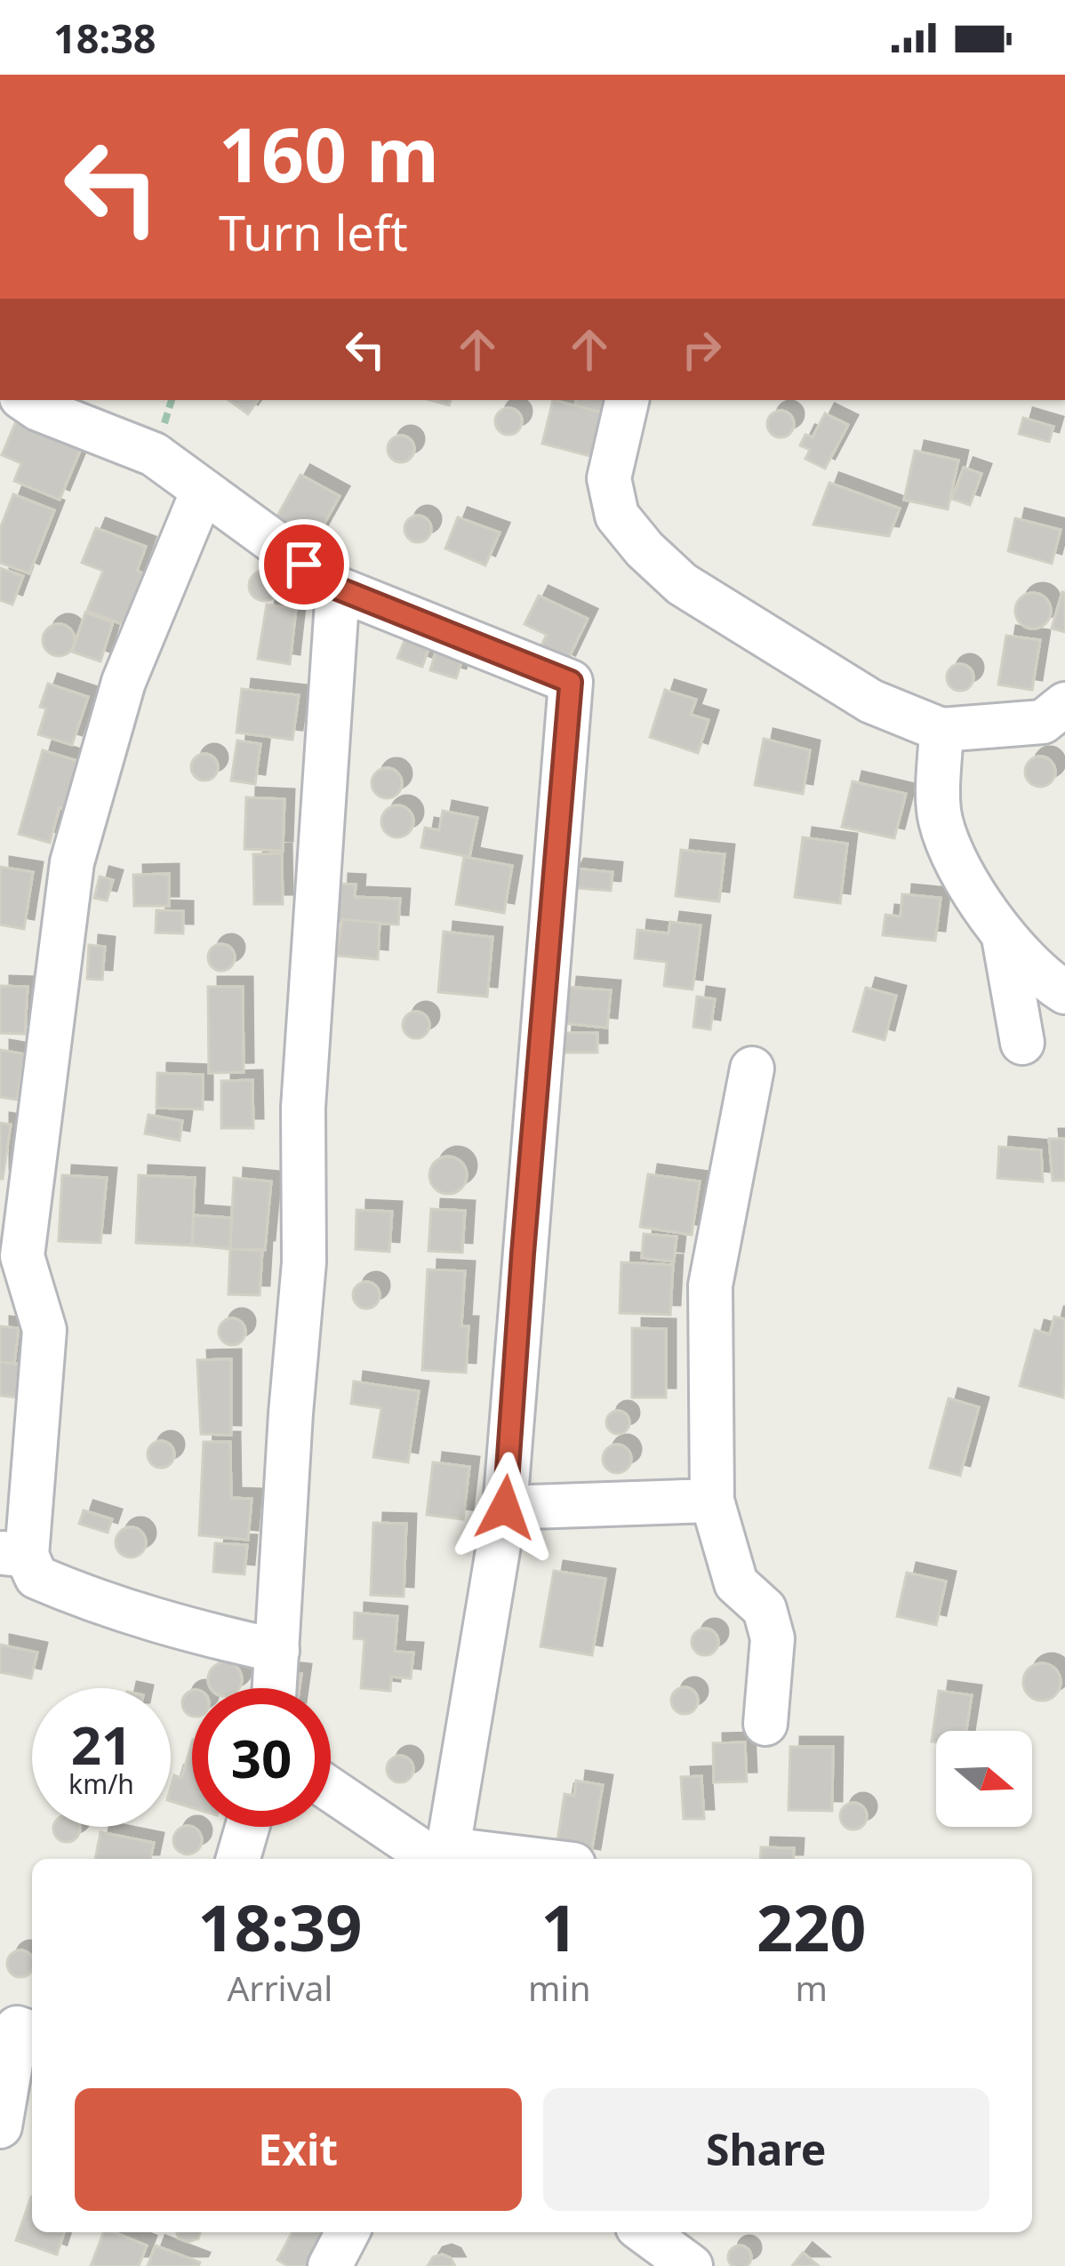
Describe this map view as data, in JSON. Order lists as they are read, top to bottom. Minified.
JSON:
{"north":"right","page":{"status":"18:38","turn":["160 m","Turn left"],"speed":"21 km/h","limit":"30","eta":["18:39","Arrival","1","min","220","m"],"buttons":["Exit","Share"]}}
